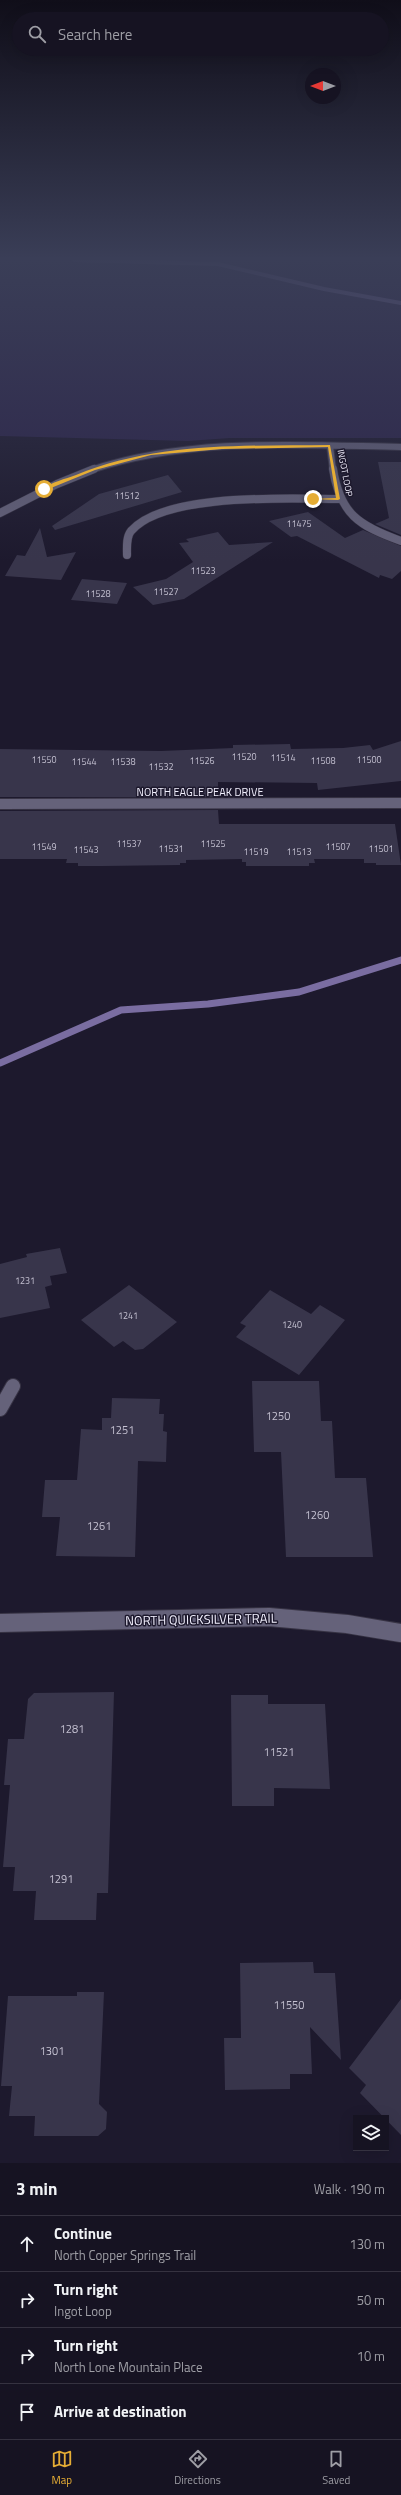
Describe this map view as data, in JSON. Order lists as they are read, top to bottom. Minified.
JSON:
{"streets":{"street":["INGOT LOOP","NORTH EAGLE PEAK DRIVE","NORTH QUICKSILVER TRAIL"]},"house_numbers":["11512","11475","11523","11527","11528","11520","11514","11550","11500","11526","11508","11544","11538","11532","11537","11525","11549","11507","11531","11501","11543","11519","11513","1231","1241","1240","1250","1251","1260","1261","1281","11521","1291","11550","1301"],"north":"left","page":{"search":"Search here","heading":["3 min","Walk · 190 m"],"list":[["Continue","North Copper Springs Trail","130 m"],["Turn right","Ingot Loop","50 m"],["Turn right","North Lone Mountain Place","10 m"],"Arrive at destination"],"nav":["Map","Directions","Saved"]}}
